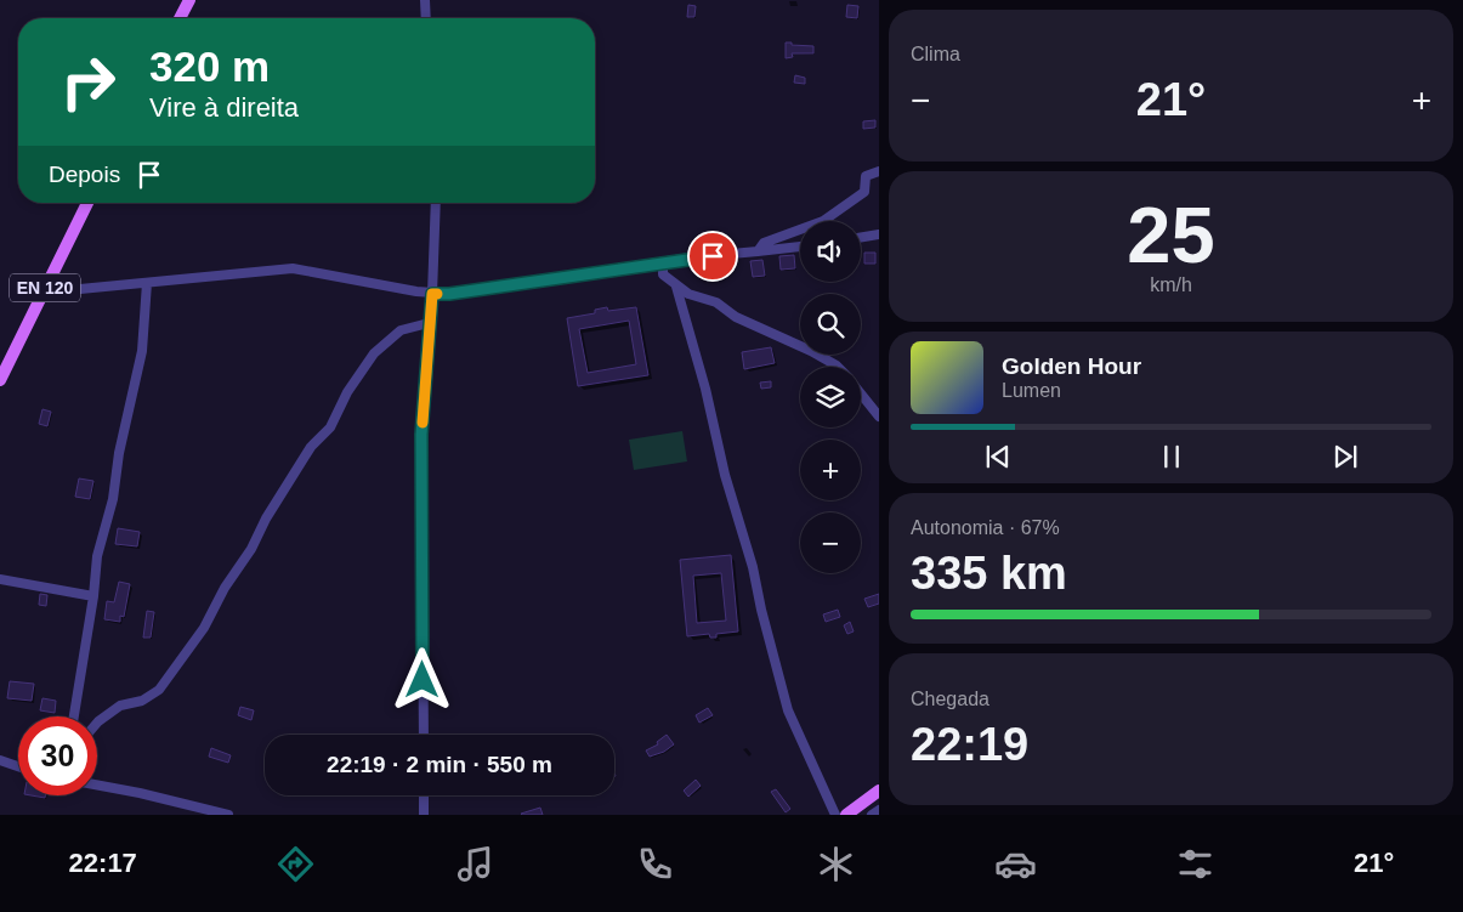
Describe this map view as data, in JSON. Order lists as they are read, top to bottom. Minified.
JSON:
{"streets":{"main road":["EN 120"]},"page":{"tile":["Clima",["25","km/h"],["Autonomia · 67%","335 km"],["Chegada","22:19"]],"turn":["320 m","Vire à direita"],"heat":["−","21°","+"],"then":"Depois","map_buttons":["+","−"],"song":["Golden Hour","Lumen"],"limit":"30","trip":"22:19 · 2 min · 550 m","tabs":["22:17","21°"]}}
